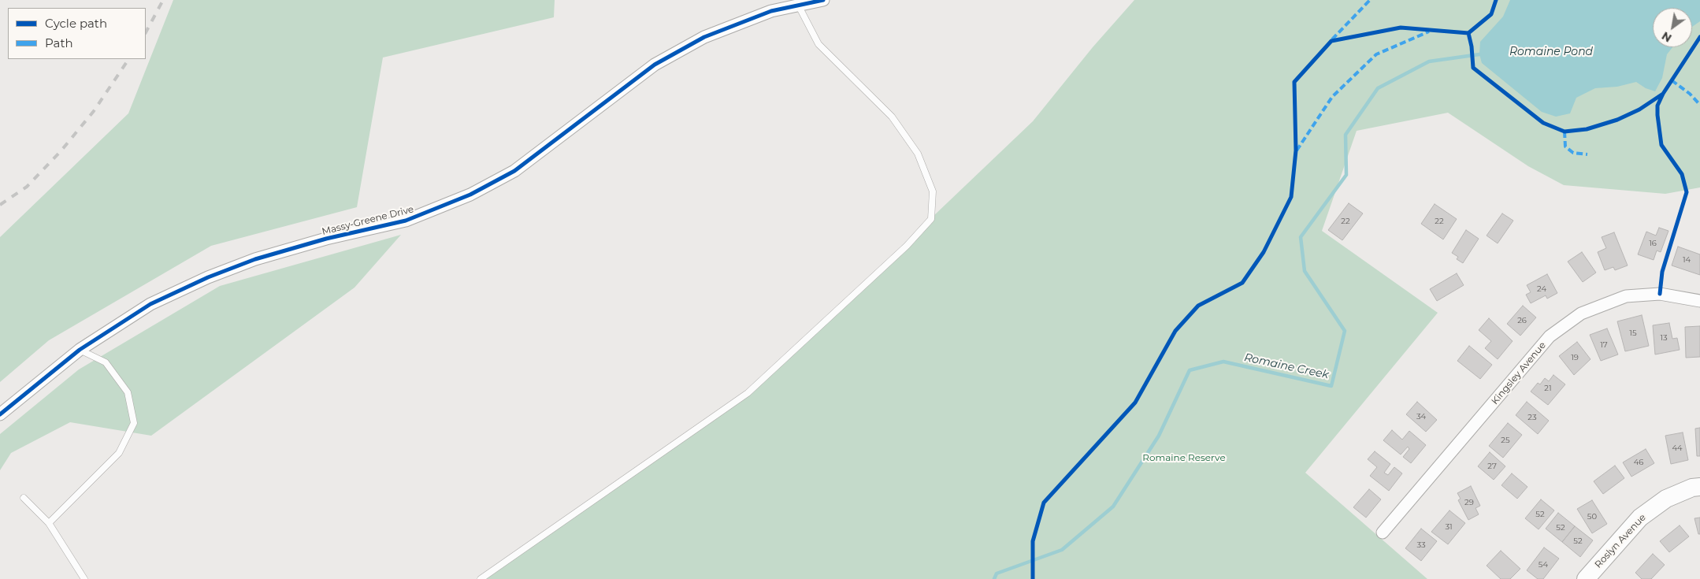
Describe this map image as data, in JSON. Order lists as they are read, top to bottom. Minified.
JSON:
{"streets":{"street":["Massy-Greene Drive","Kingsley Avenue","Roslyn Avenue"]},"water":["Romaine Pond","Romaine Creek"],"parks":["Romaine Reserve"],"house_numbers":["22","22","16","14","24","26","15","13","17","19","21","34","23","25","44","46","27","29","52","50","31","52","52","33","54"],"legend":["Cycle path","Path"],"north":"bottom left"}
